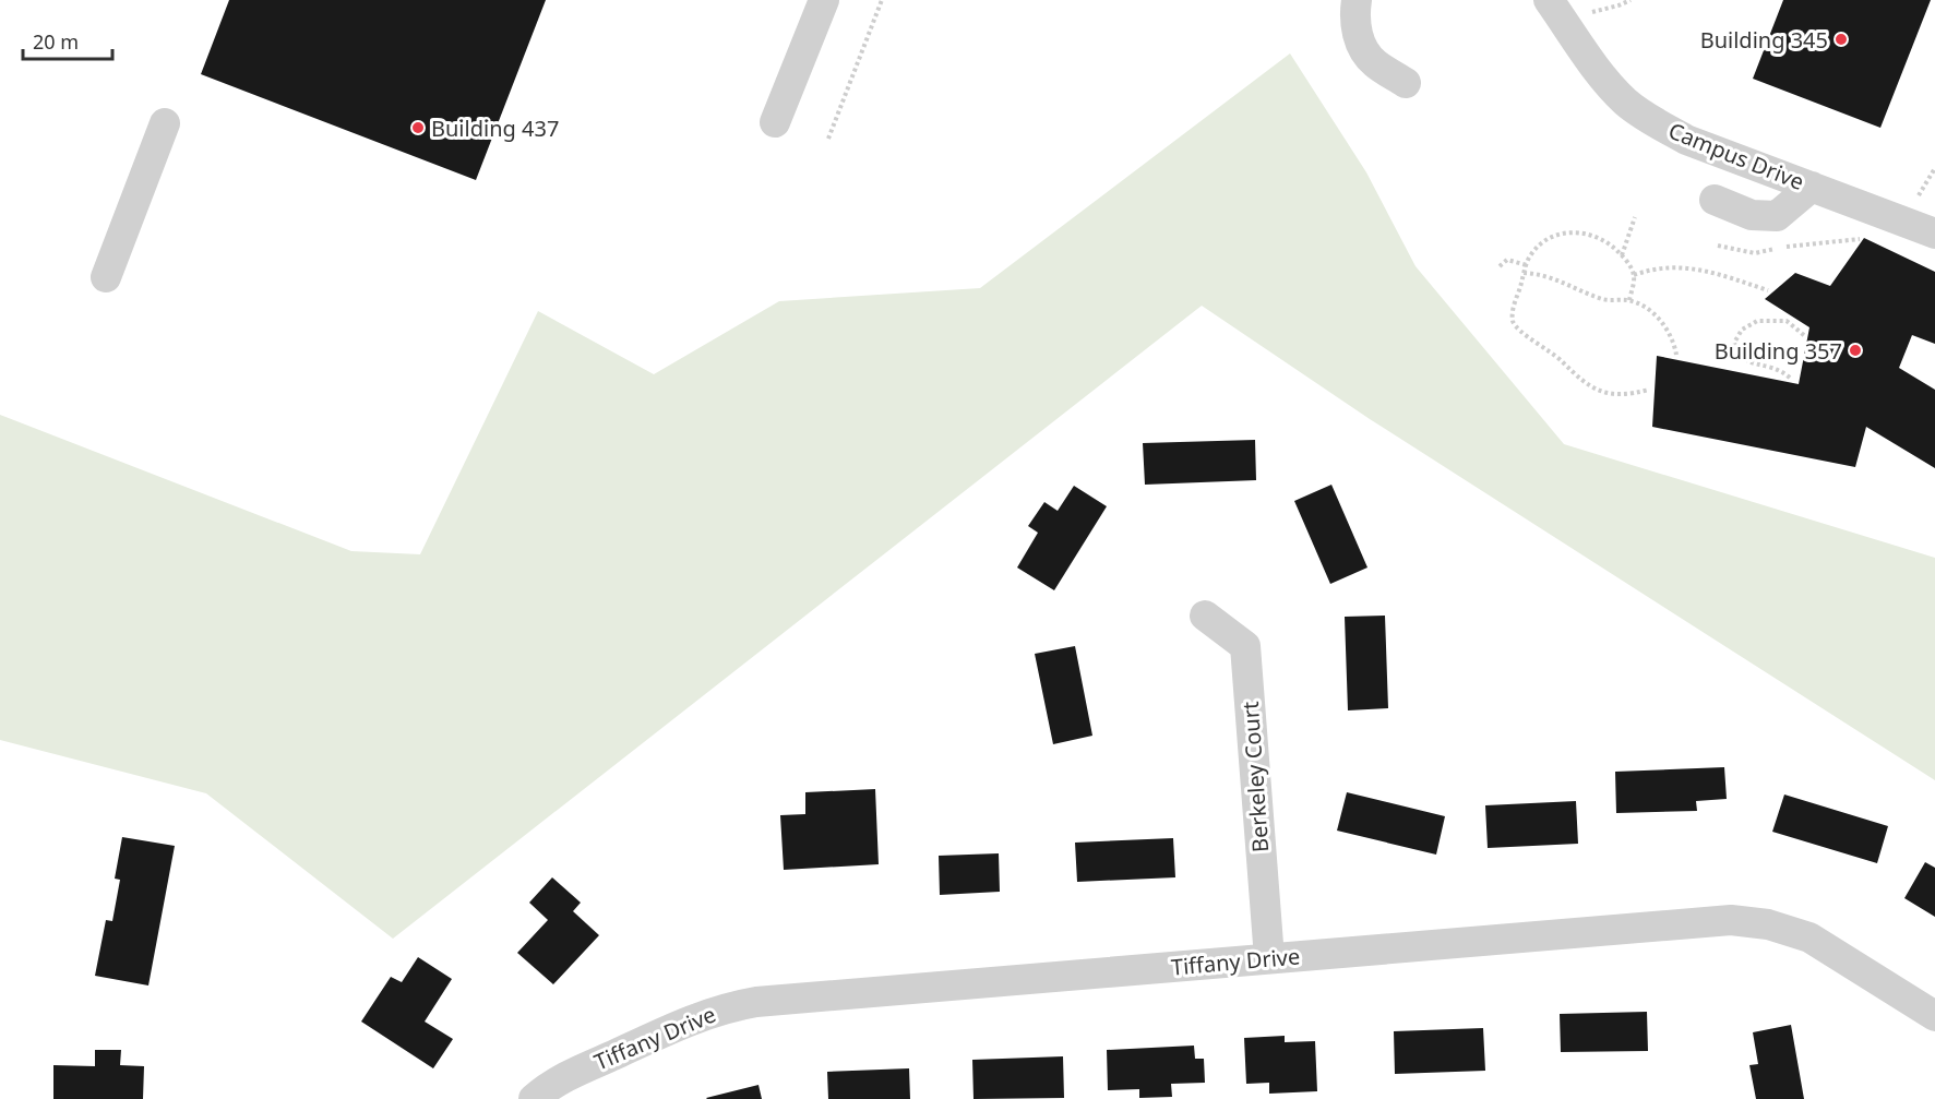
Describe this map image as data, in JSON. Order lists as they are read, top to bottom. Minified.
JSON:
{"streets":{"street":["Campus Drive","Berkeley Court","Tiffany Drive"]},"crossings":[["Berkeley Court","Tiffany Drive"]],"places":["Building 345","Building 437","Building 357"],"scale_bar":"20 m"}
